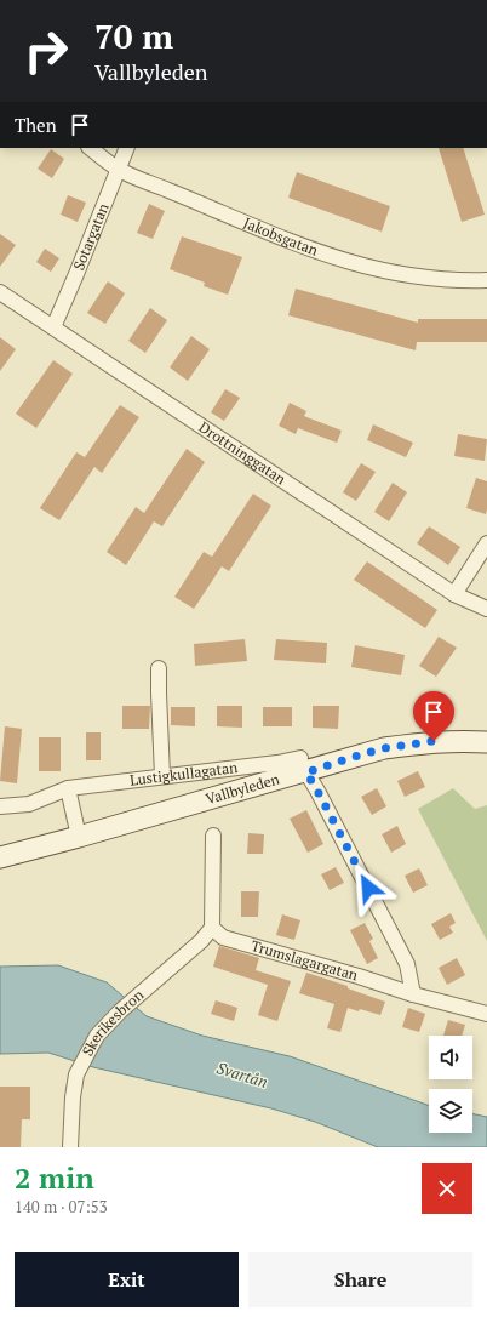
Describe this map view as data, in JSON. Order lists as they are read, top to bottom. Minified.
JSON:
{"streets":{"main road":["Vallbyleden"],"street":["Jakobsgatan","Sotargatan","Drottninggatan","Lustigkullagatan","Trumslagargatan","Skerikesbron"]},"crossings":[["Jakobsgatan","Sotargatan"],["Sotargatan","Drottninggatan"],["Lustigkullagatan","Vallbyleden"],["Trumslagargatan","Skerikesbron"]],"water":["Svartån"],"page":{"turn":["70 m","Vallbyleden"],"then":"Then","heading":["2 min","140 m · 07:53"],"buttons":["Exit","Share"]}}
